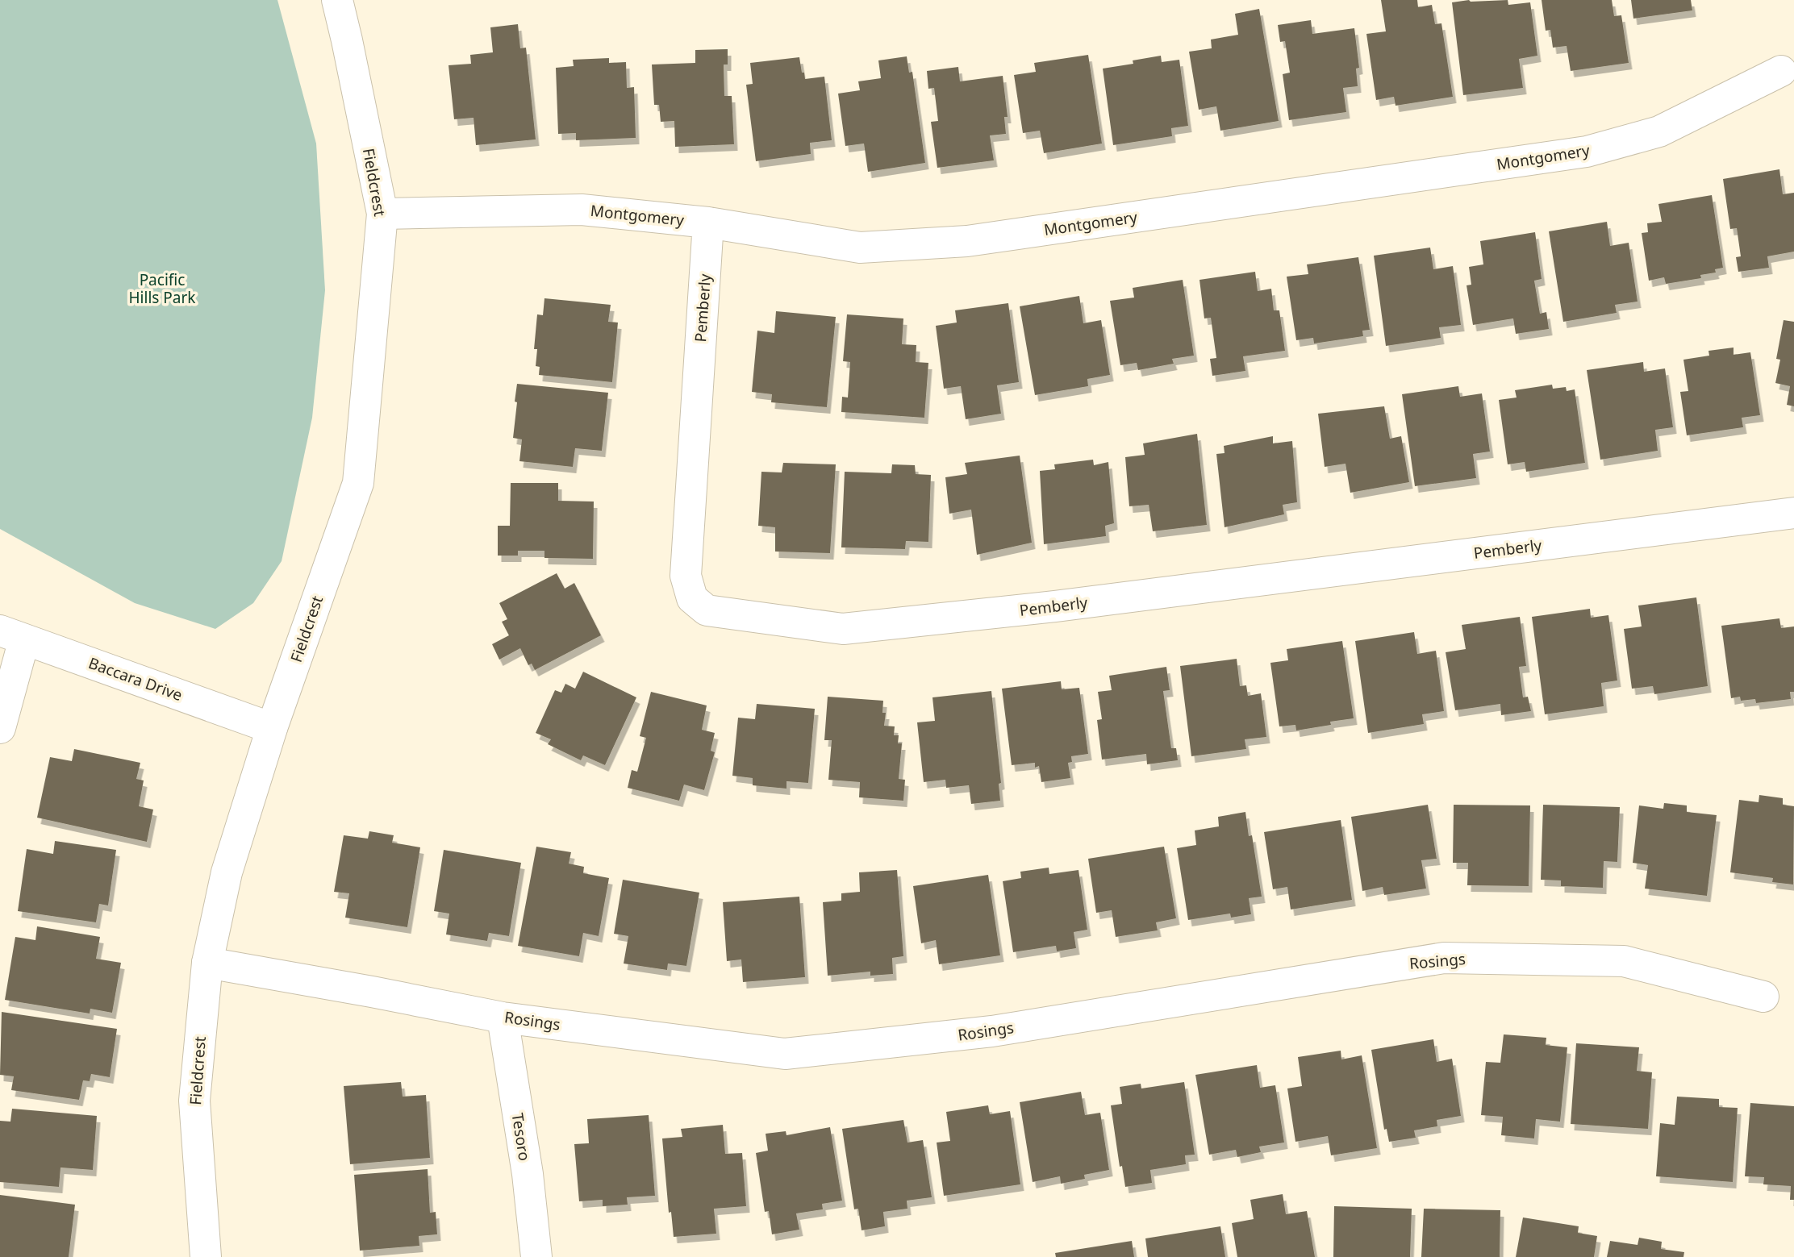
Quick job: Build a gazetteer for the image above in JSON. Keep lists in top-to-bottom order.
{
  "streets": {
    "street": [
      "Montgomery",
      "Fieldcrest",
      "Pemberly",
      "Baccara Drive",
      "Rosings",
      "Tesoro"
    ]
  },
  "crossings": [
    ["Montgomery", "Fieldcrest"],
    ["Montgomery", "Pemberly"],
    ["Fieldcrest", "Baccara Drive"],
    ["Fieldcrest", "Rosings"],
    ["Rosings", "Tesoro"]
  ],
  "parks": ["Pacific Hills Park"]
}
